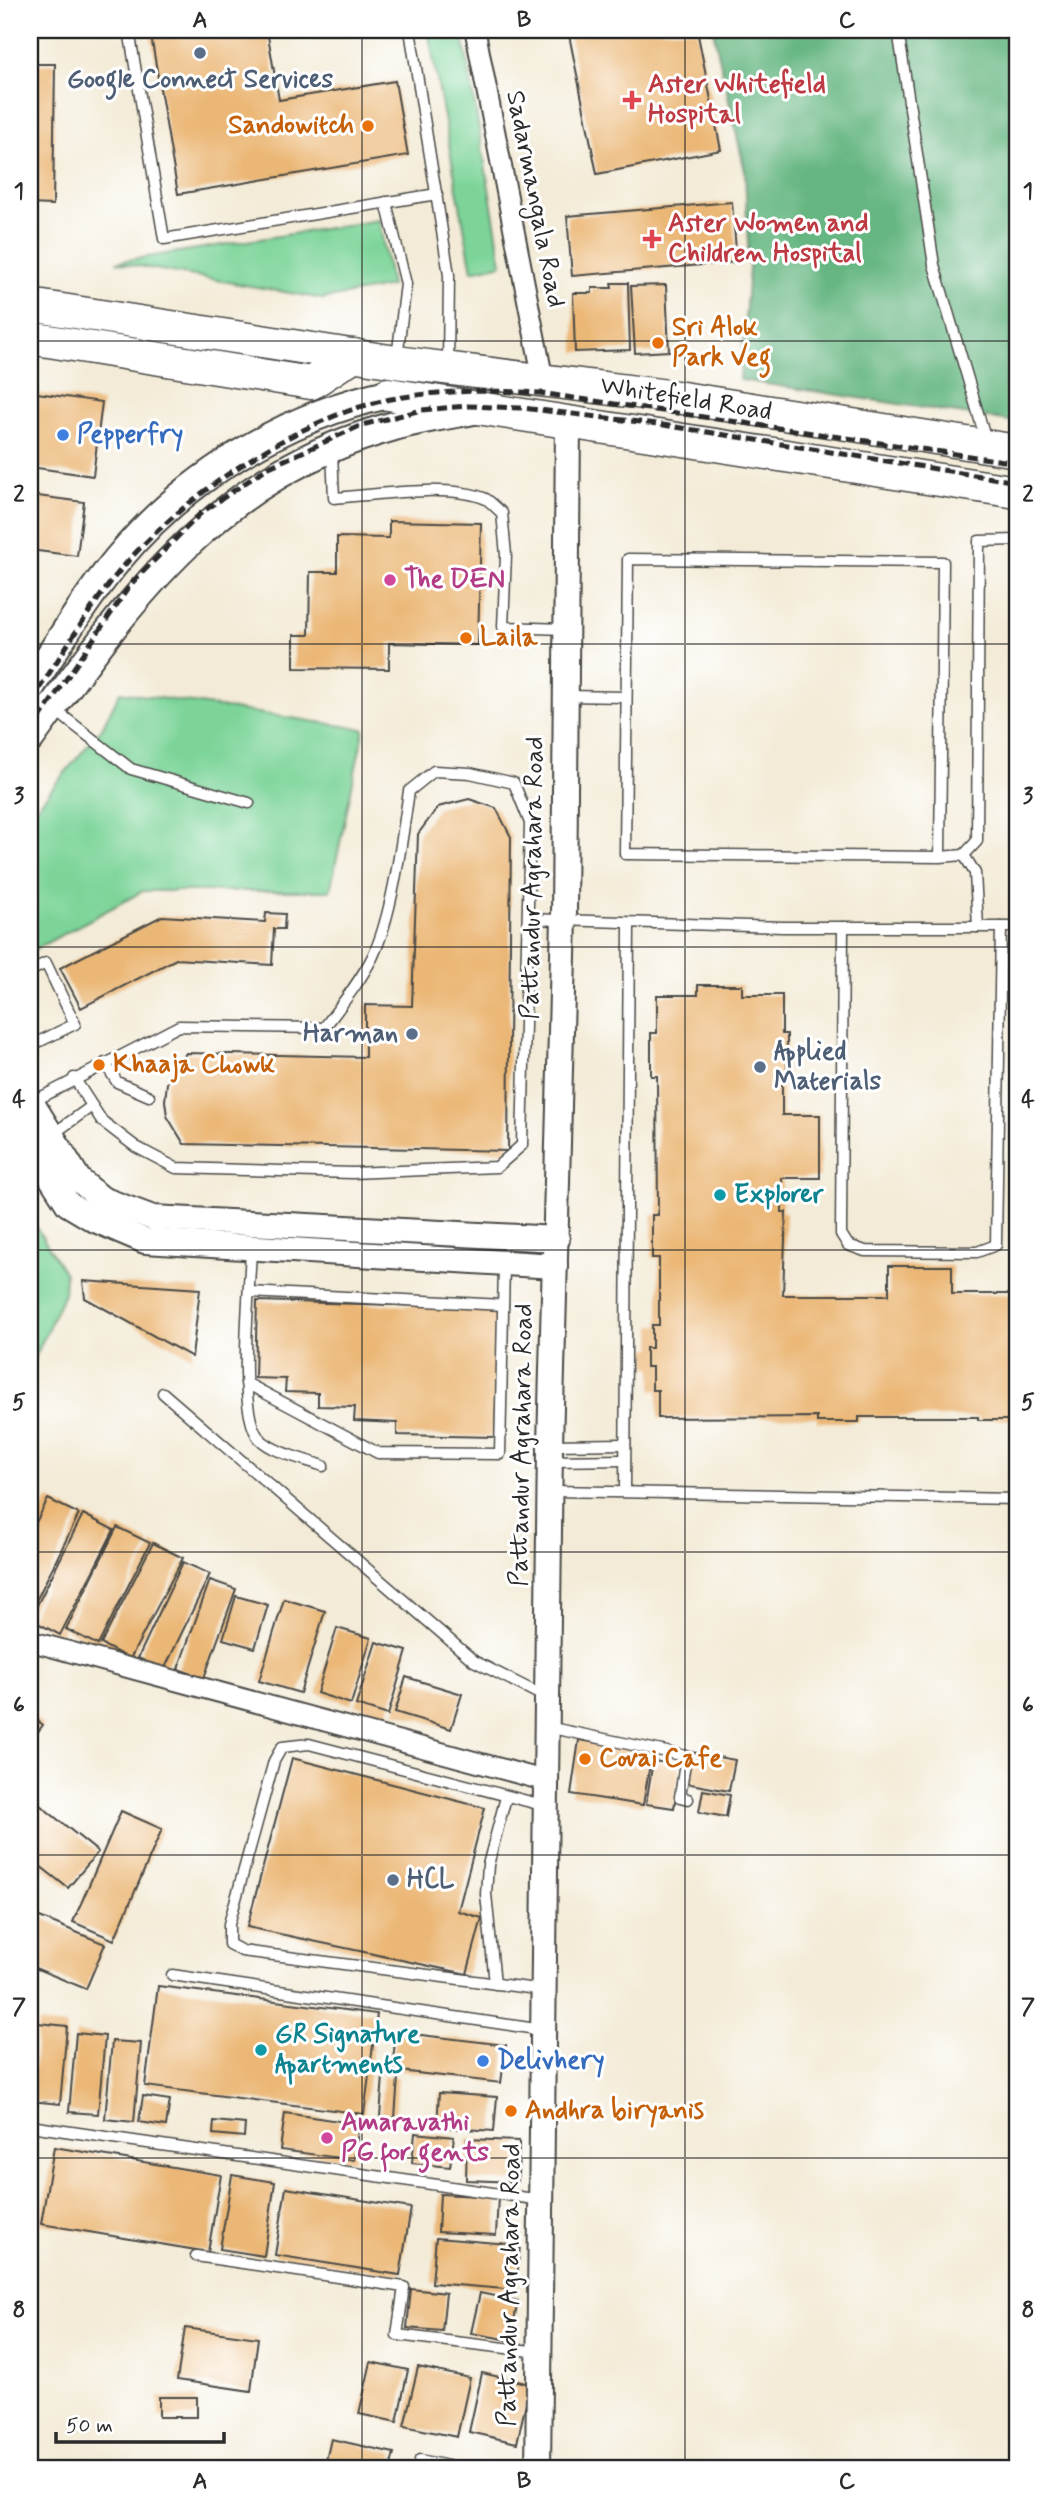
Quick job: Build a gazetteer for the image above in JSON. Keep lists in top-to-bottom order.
{
  "streets": {
    "main road": ["Whitefield Road"],
    "street": ["Sadarmangala Road", "Pattandur Agrahara Road"]
  },
  "crossings": [
    ["Sadarmangala Road", "Whitefield Road"],
    ["Whitefield Road", "Pattandur Agrahara Road"]
  ],
  "places": {
    "other": [
      "Google Connect Services",
      "Sandowitch",
      "Sri Alok Park Veg",
      "Pepperfry",
      "The DEN",
      "Laila",
      "Harman",
      "Khaaja Chowk",
      "Applied Materials",
      "Explorer",
      "Covai Cafe",
      "HCL",
      "GR Signature Apartments",
      "Delivhery",
      "Andhra biryanis",
      "Amaravathi PG for gents"
    ],
    "health": ["Aster Whitefield Hospital", "Aster Women and Children Hospital"]
  },
  "scale_bar": "50 m",
  "grid": {
    "columns": ["A", "B", "C"],
    "rows": [
      "1",
      "2",
      "3",
      "4",
      "5",
      "6",
      "7",
      "8"
    ]
  }
}
